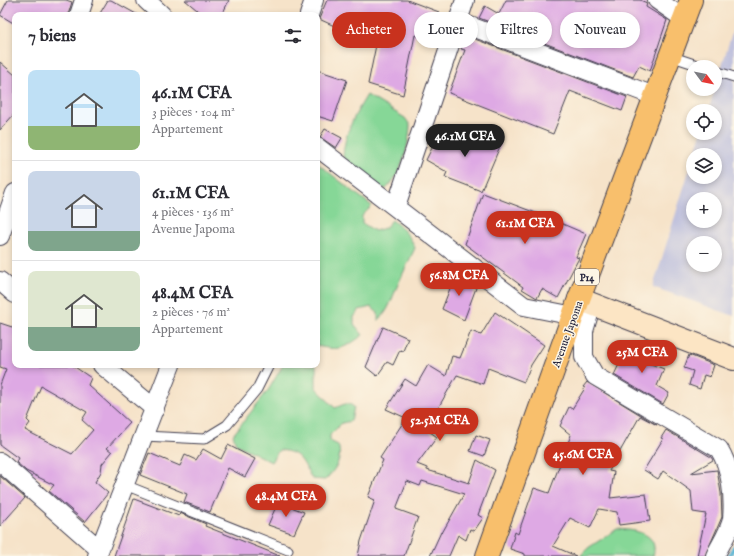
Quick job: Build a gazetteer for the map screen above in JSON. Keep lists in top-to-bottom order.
{
  "streets": {
    "main road": ["P14", "Avenue Japoma"]
  },
  "north": "bottom right",
  "page": {
    "chip": [
      "Acheter",
      "Louer",
      "Filtres",
      "Nouveau"
    ],
    "heading": "7 biens",
    "map_buttons": ["+", "−"],
    "list": [
      {
        "name": "46.1M CFA",
        "note": "3 pièces · 104 m² · Appartement"
      },
      {
        "name": "61.1M CFA",
        "note": "4 pièces · 136 m² · Avenue Japoma"
      },
      {
        "name": "48.4M CFA",
        "note": "2 pièces · 76 m² · Appartement"
      }
    ],
    "price": [
      "46.1M CFA",
      "61.1M CFA",
      "56.8M CFA",
      "25M CFA",
      "52.5M CFA",
      "45.6M CFA",
      "48.4M CFA"
    ]
  }
}
